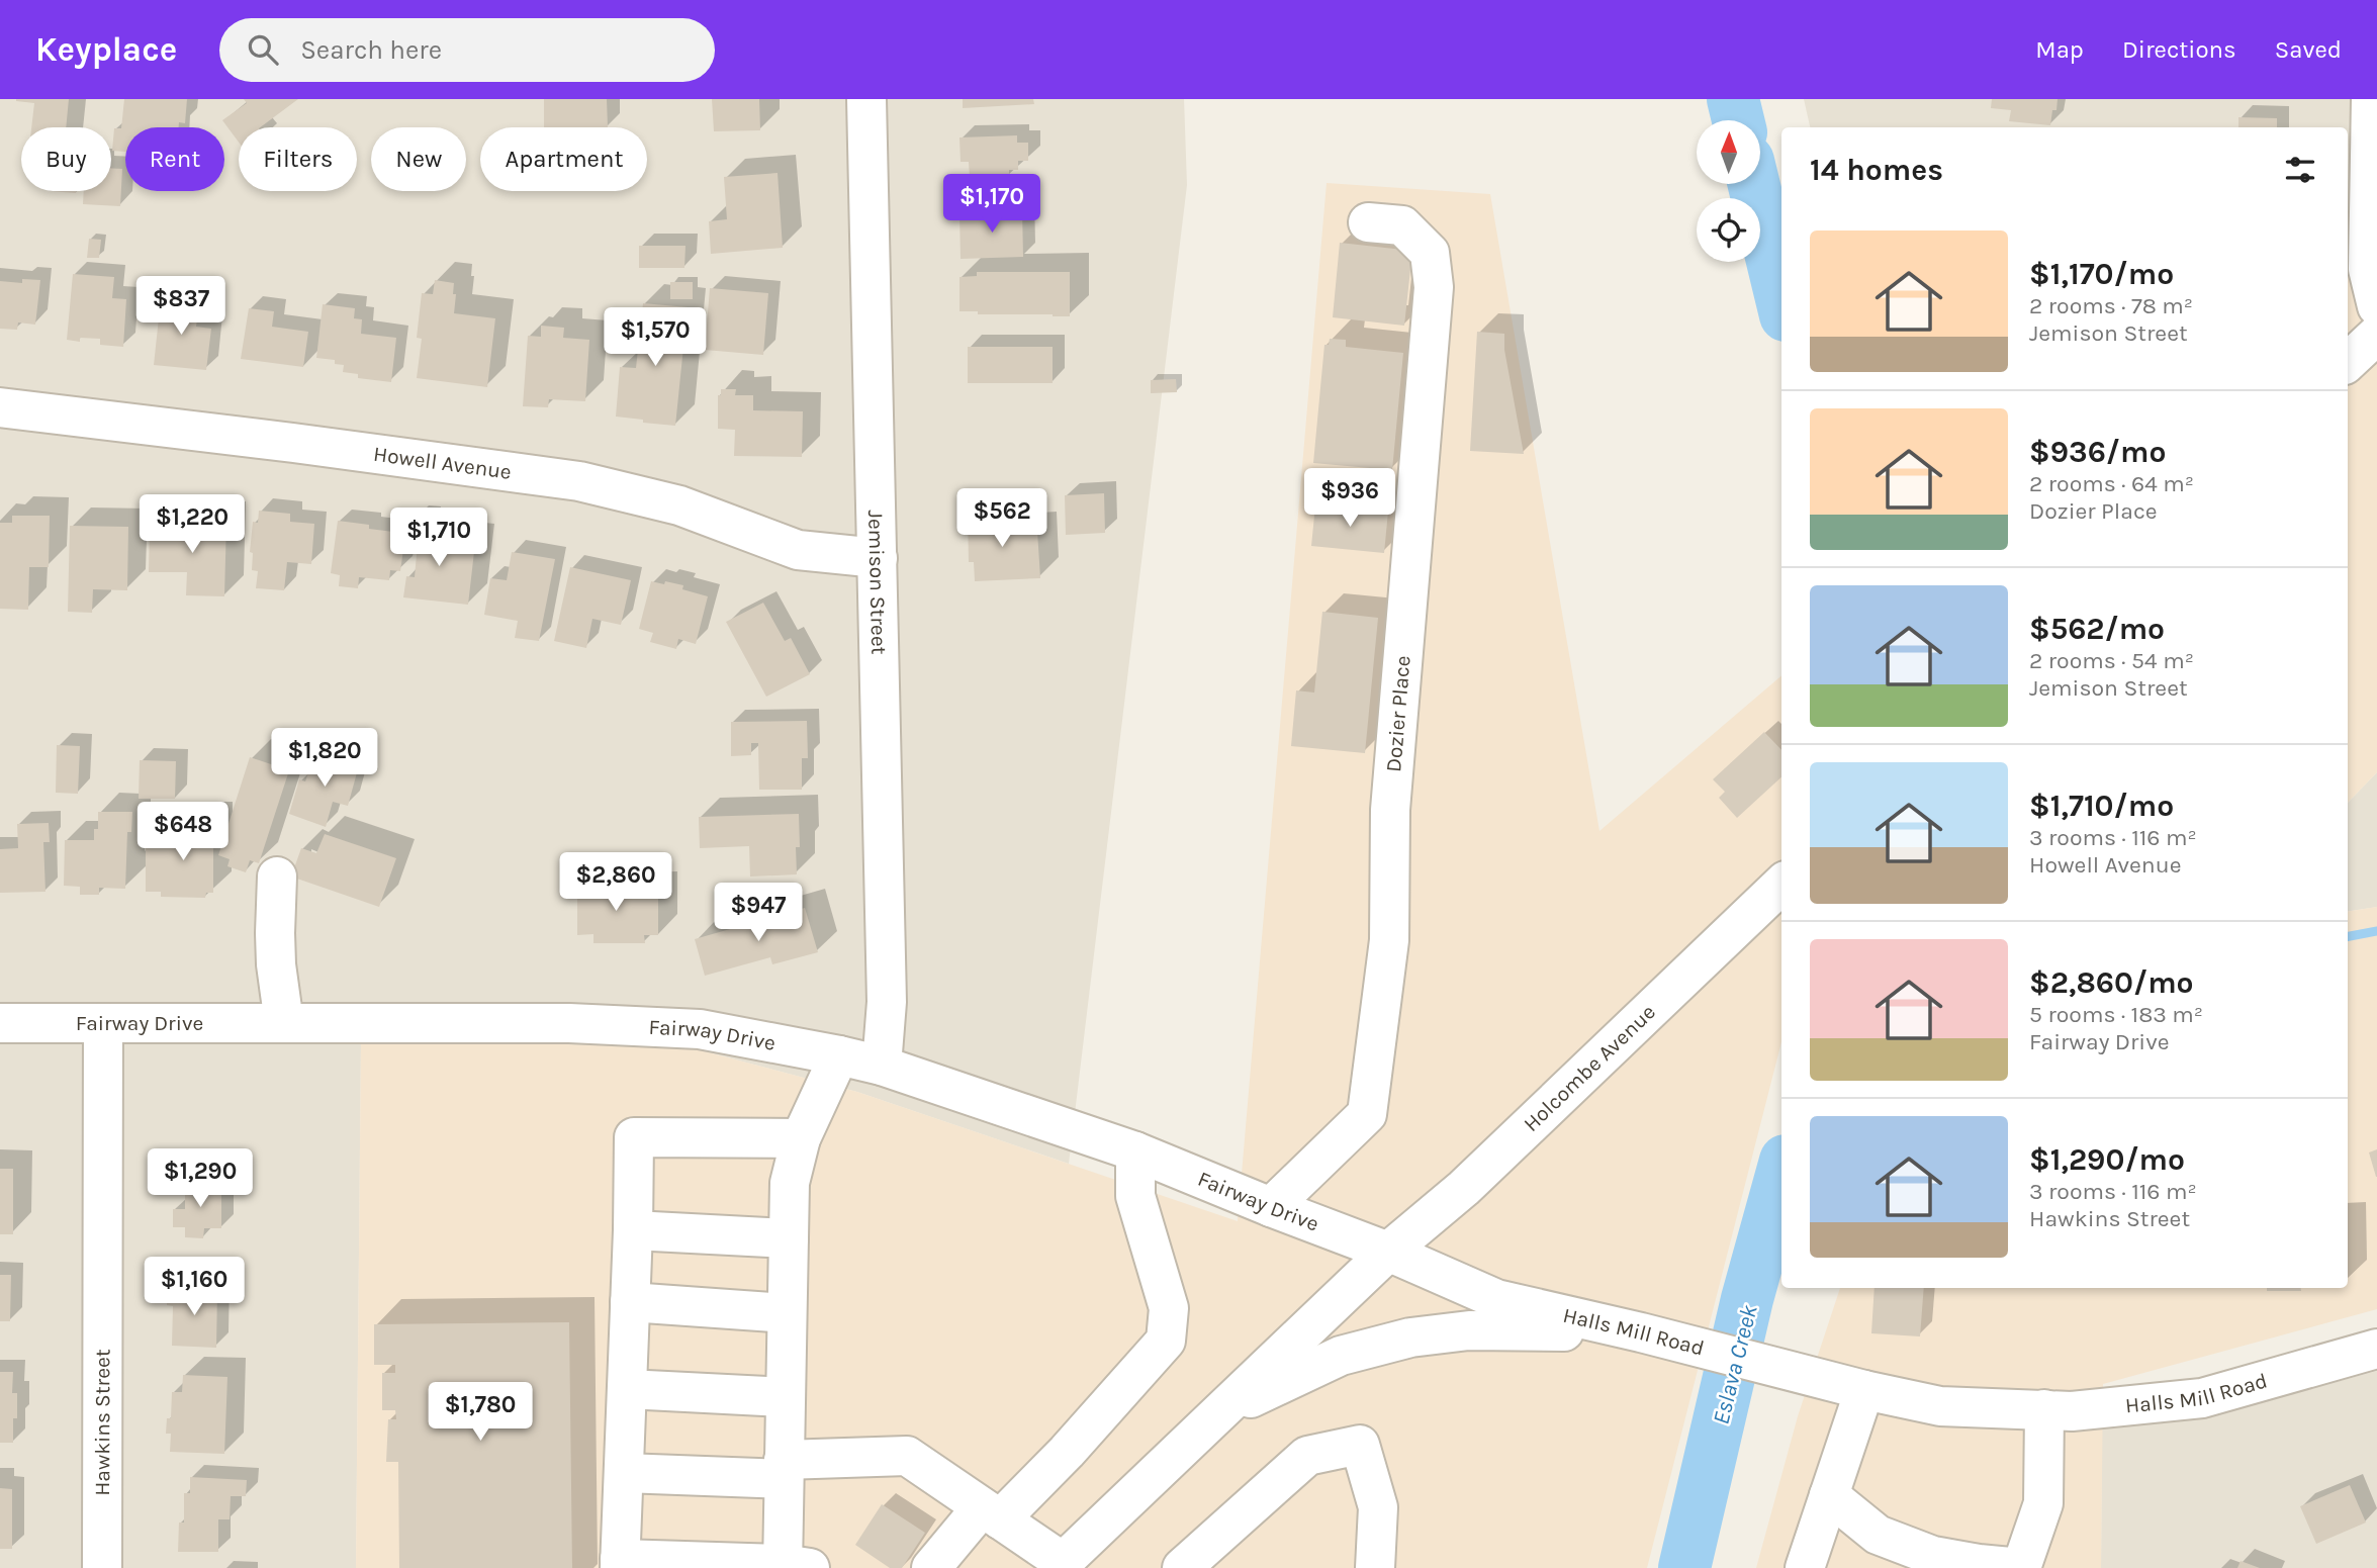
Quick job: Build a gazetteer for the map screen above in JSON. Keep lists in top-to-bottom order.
{
  "streets": {
    "street": [
      "Howell Avenue",
      "Jemison Street",
      "Dozier Place",
      "Fairway Drive",
      "Holcombe Avenue",
      "Halls Mill Road",
      "Hawkins Street"
    ]
  },
  "crossings": [
    ["Howell Avenue", "Jemison Street"],
    ["Jemison Street", "Fairway Drive"],
    ["Dozier Place", "Fairway Drive"],
    ["Fairway Drive", "Holcombe Avenue"],
    ["Fairway Drive", "Halls Mill Road"],
    ["Fairway Drive", "Hawkins Street"],
    ["Holcombe Avenue", "Halls Mill Road"]
  ],
  "water": ["Eslava Creek"],
  "north": "top",
  "page": {
    "header": "Keyplace",
    "search": "Search here",
    "nav": ["Map", "Directions", "Saved"],
    "chip": [
      "Buy",
      "Rent",
      "Filters",
      "New",
      "Apartment"
    ],
    "heading": "14 homes",
    "price": [
      "$1,170",
      "$837",
      "$1,570",
      "$936",
      "$562",
      "$1,220",
      "$1,710",
      "$1,820",
      "$648",
      "$2,860",
      "$947",
      "$1,290",
      "$1,160",
      "$1,780"
    ],
    "list": [
      {
        "name": "$1,170/mo",
        "note": "2 rooms · 78 m² · Jemison Street"
      },
      {
        "name": "$936/mo",
        "note": "2 rooms · 64 m² · Dozier Place"
      },
      {
        "name": "$562/mo",
        "note": "2 rooms · 54 m² · Jemison Street"
      },
      {
        "name": "$1,710/mo",
        "note": "3 rooms · 116 m² · Howell Avenue"
      },
      {
        "name": "$2,860/mo",
        "note": "5 rooms · 183 m² · Fairway Drive"
      },
      {
        "name": "$1,290/mo",
        "note": "3 rooms · 116 m² · Hawkins Street"
      }
    ]
  }
}
